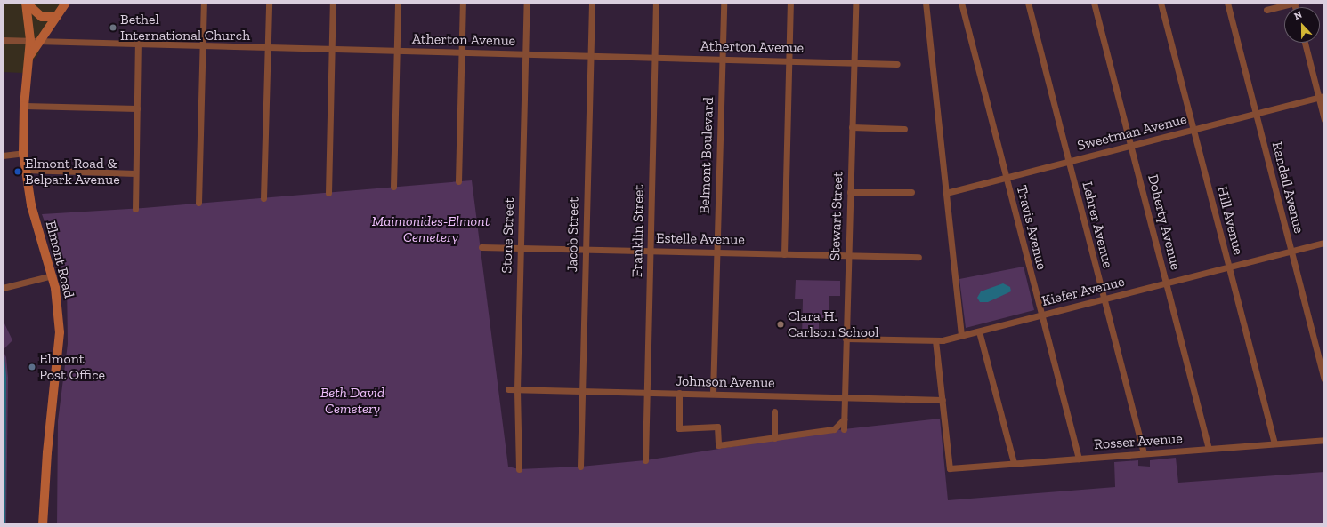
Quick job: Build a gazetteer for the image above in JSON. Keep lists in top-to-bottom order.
{
  "streets": {
    "main road": ["Elmont Road"],
    "street": [
      "Atherton Avenue",
      "Sweetman Avenue",
      "Belmont Boulevard",
      "Randall Avenue",
      "Stewart Street",
      "Hill Avenue",
      "Doherty Avenue",
      "Lehrer Avenue",
      "Travis Avenue",
      "Franklin Street",
      "Jacob Street",
      "Stone Street",
      "Estelle Avenue",
      "Kiefer Avenue",
      "Johnson Avenue",
      "Rosser Avenue"
    ]
  },
  "crossings": [
    ["Atherton Avenue", "Belmont Boulevard"],
    ["Atherton Avenue", "Stewart Street"],
    ["Atherton Avenue", "Franklin Street"],
    ["Atherton Avenue", "Jacob Street"],
    ["Atherton Avenue", "Stone Street"],
    ["Atherton Avenue", "Elmont Road"],
    ["Sweetman Avenue", "Randall Avenue"],
    ["Sweetman Avenue", "Hill Avenue"],
    ["Sweetman Avenue", "Doherty Avenue"],
    ["Sweetman Avenue", "Lehrer Avenue"],
    ["Sweetman Avenue", "Travis Avenue"],
    ["Belmont Boulevard", "Estelle Avenue"],
    ["Belmont Boulevard", "Johnson Avenue"],
    ["Randall Avenue", "Kiefer Avenue"],
    ["Stewart Street", "Estelle Avenue"],
    ["Stewart Street", "Kiefer Avenue"],
    ["Stewart Street", "Johnson Avenue"],
    ["Hill Avenue", "Kiefer Avenue"],
    ["Hill Avenue", "Rosser Avenue"],
    ["Doherty Avenue", "Kiefer Avenue"],
    ["Doherty Avenue", "Rosser Avenue"],
    ["Lehrer Avenue", "Kiefer Avenue"],
    ["Lehrer Avenue", "Rosser Avenue"],
    ["Travis Avenue", "Kiefer Avenue"],
    ["Travis Avenue", "Rosser Avenue"],
    ["Franklin Street", "Estelle Avenue"],
    ["Franklin Street", "Johnson Avenue"],
    ["Jacob Street", "Estelle Avenue"],
    ["Jacob Street", "Johnson Avenue"],
    ["Stone Street", "Estelle Avenue"],
    ["Stone Street", "Johnson Avenue"],
    ["Johnson Avenue", "Rosser Avenue"]
  ],
  "parks": ["Maimonides-Elmont Cemetery", "Beth David Cemetery"],
  "places": [
    "Bethel International Church",
    "Elmont Road & Belpark Avenue",
    "Clara H. Carlson School",
    "Elmont Post Office"
  ],
  "north": "top"
}
